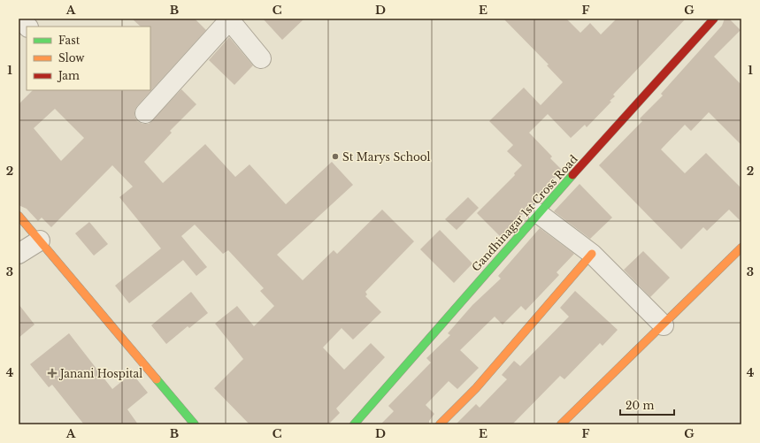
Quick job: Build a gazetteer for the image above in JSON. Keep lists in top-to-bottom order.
{
  "streets": {
    "street": ["Gandhinagar 1st Cross Road"]
  },
  "places": {
    "other": ["St Marys School"],
    "health": ["Janani Hospital"]
  },
  "legend": ["Fast", "Slow", "Jam"],
  "scale_bar": "20 m",
  "grid": {
    "columns": [
      "A",
      "B",
      "C",
      "D",
      "E",
      "F",
      "G"
    ],
    "rows": [
      "1",
      "2",
      "3",
      "4"
    ]
  }
}
